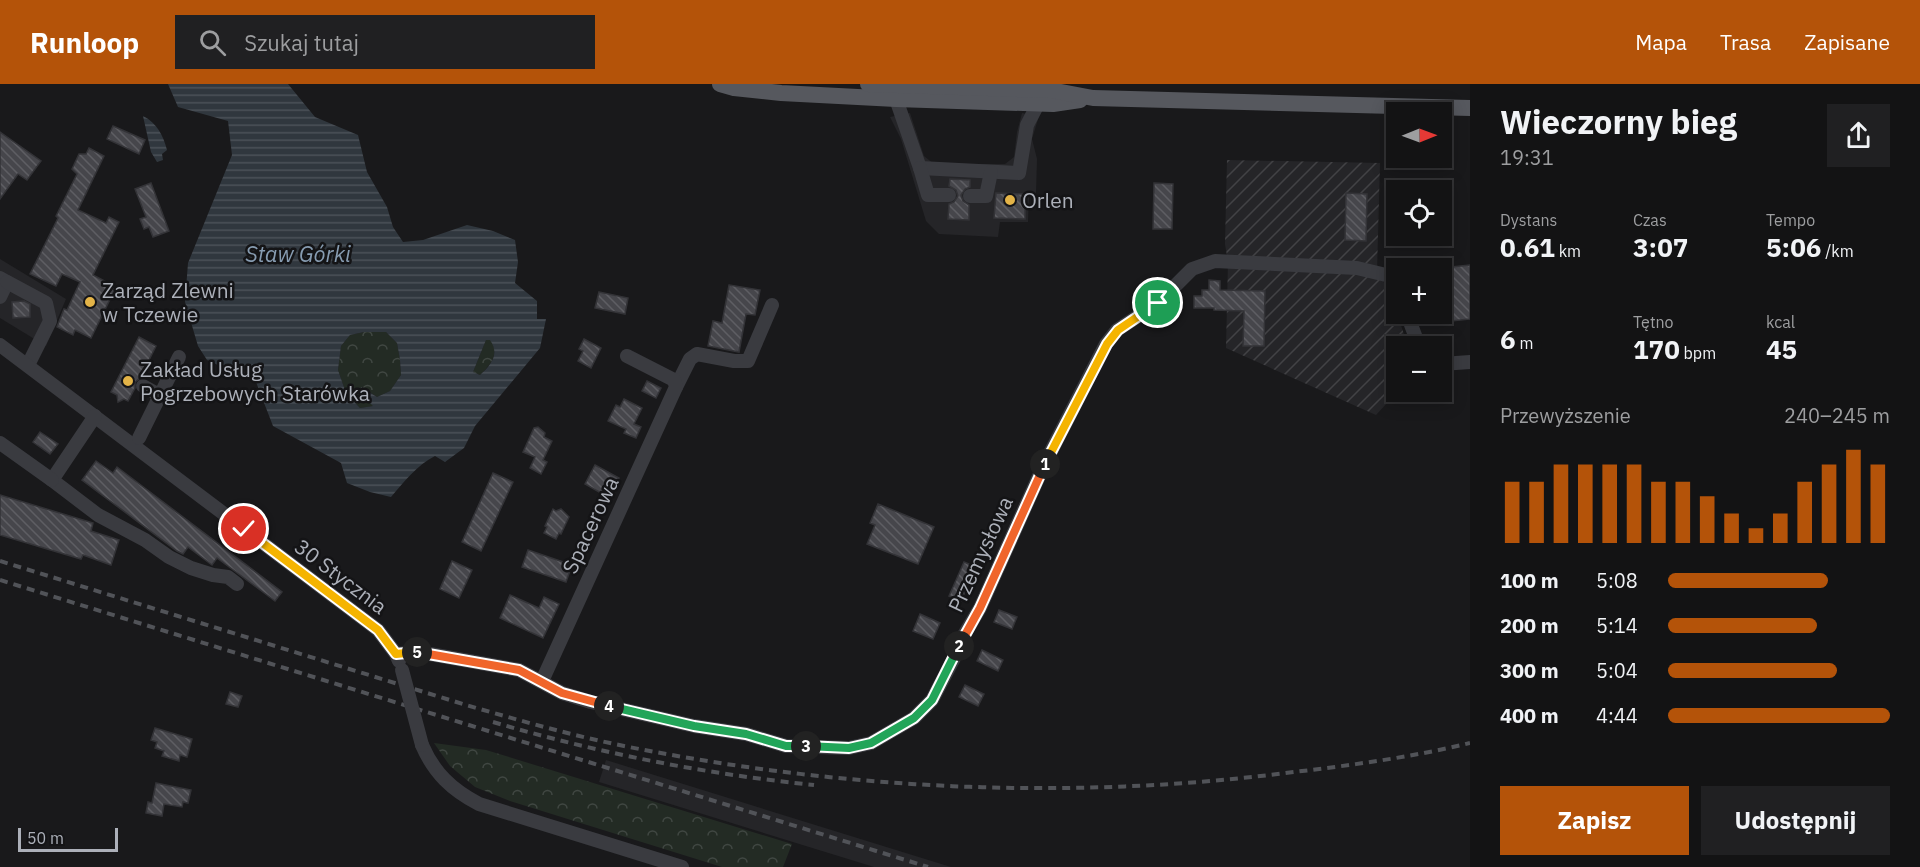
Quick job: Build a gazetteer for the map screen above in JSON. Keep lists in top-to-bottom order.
{
  "streets": {
    "street": ["Spacerowa", "Przemysłowa", "30 Stycznia"]
  },
  "crossings": [
    ["Spacerowa", "Przemysłowa"],
    ["Przemysłowa", "30 Stycznia"]
  ],
  "water": ["Staw Górki"],
  "places": ["Orlen", "Zarząd Zlewni w Tczewie", "Zakład Usług Pogrzebowych Starówka"],
  "scale_bar": "50 m",
  "north": "right",
  "page": {
    "header": "Runloop",
    "search": "Szukaj tutaj",
    "nav": ["Mapa", "Trasa", "Zapisane"],
    "heading": ["Wieczorny bieg", "19:31"],
    "map_buttons": ["+", "−"],
    "stats": [
      ["Dystans", "0.61 km"],
      ["Czas", "3:07"],
      ["Tempo", "5:06 /km"],
      ["6 m"],
      ["Tętno", "170 bpm"],
      ["kcal", "45"]
    ],
    "chart": ["Przewyższenie", "240–245 m"],
    "pins": [
      "1",
      "2",
      "5",
      "4",
      "3"
    ],
    "list": [
      {
        "name": "100 m",
        "note": "5:08"
      },
      {
        "name": "200 m",
        "note": "5:14"
      },
      {
        "name": "300 m",
        "note": "5:04"
      },
      {
        "name": "400 m",
        "note": "4:44"
      }
    ],
    "buttons": ["Zapisz", "Udostępnij"],
    "scale": "50 m"
  }
}
